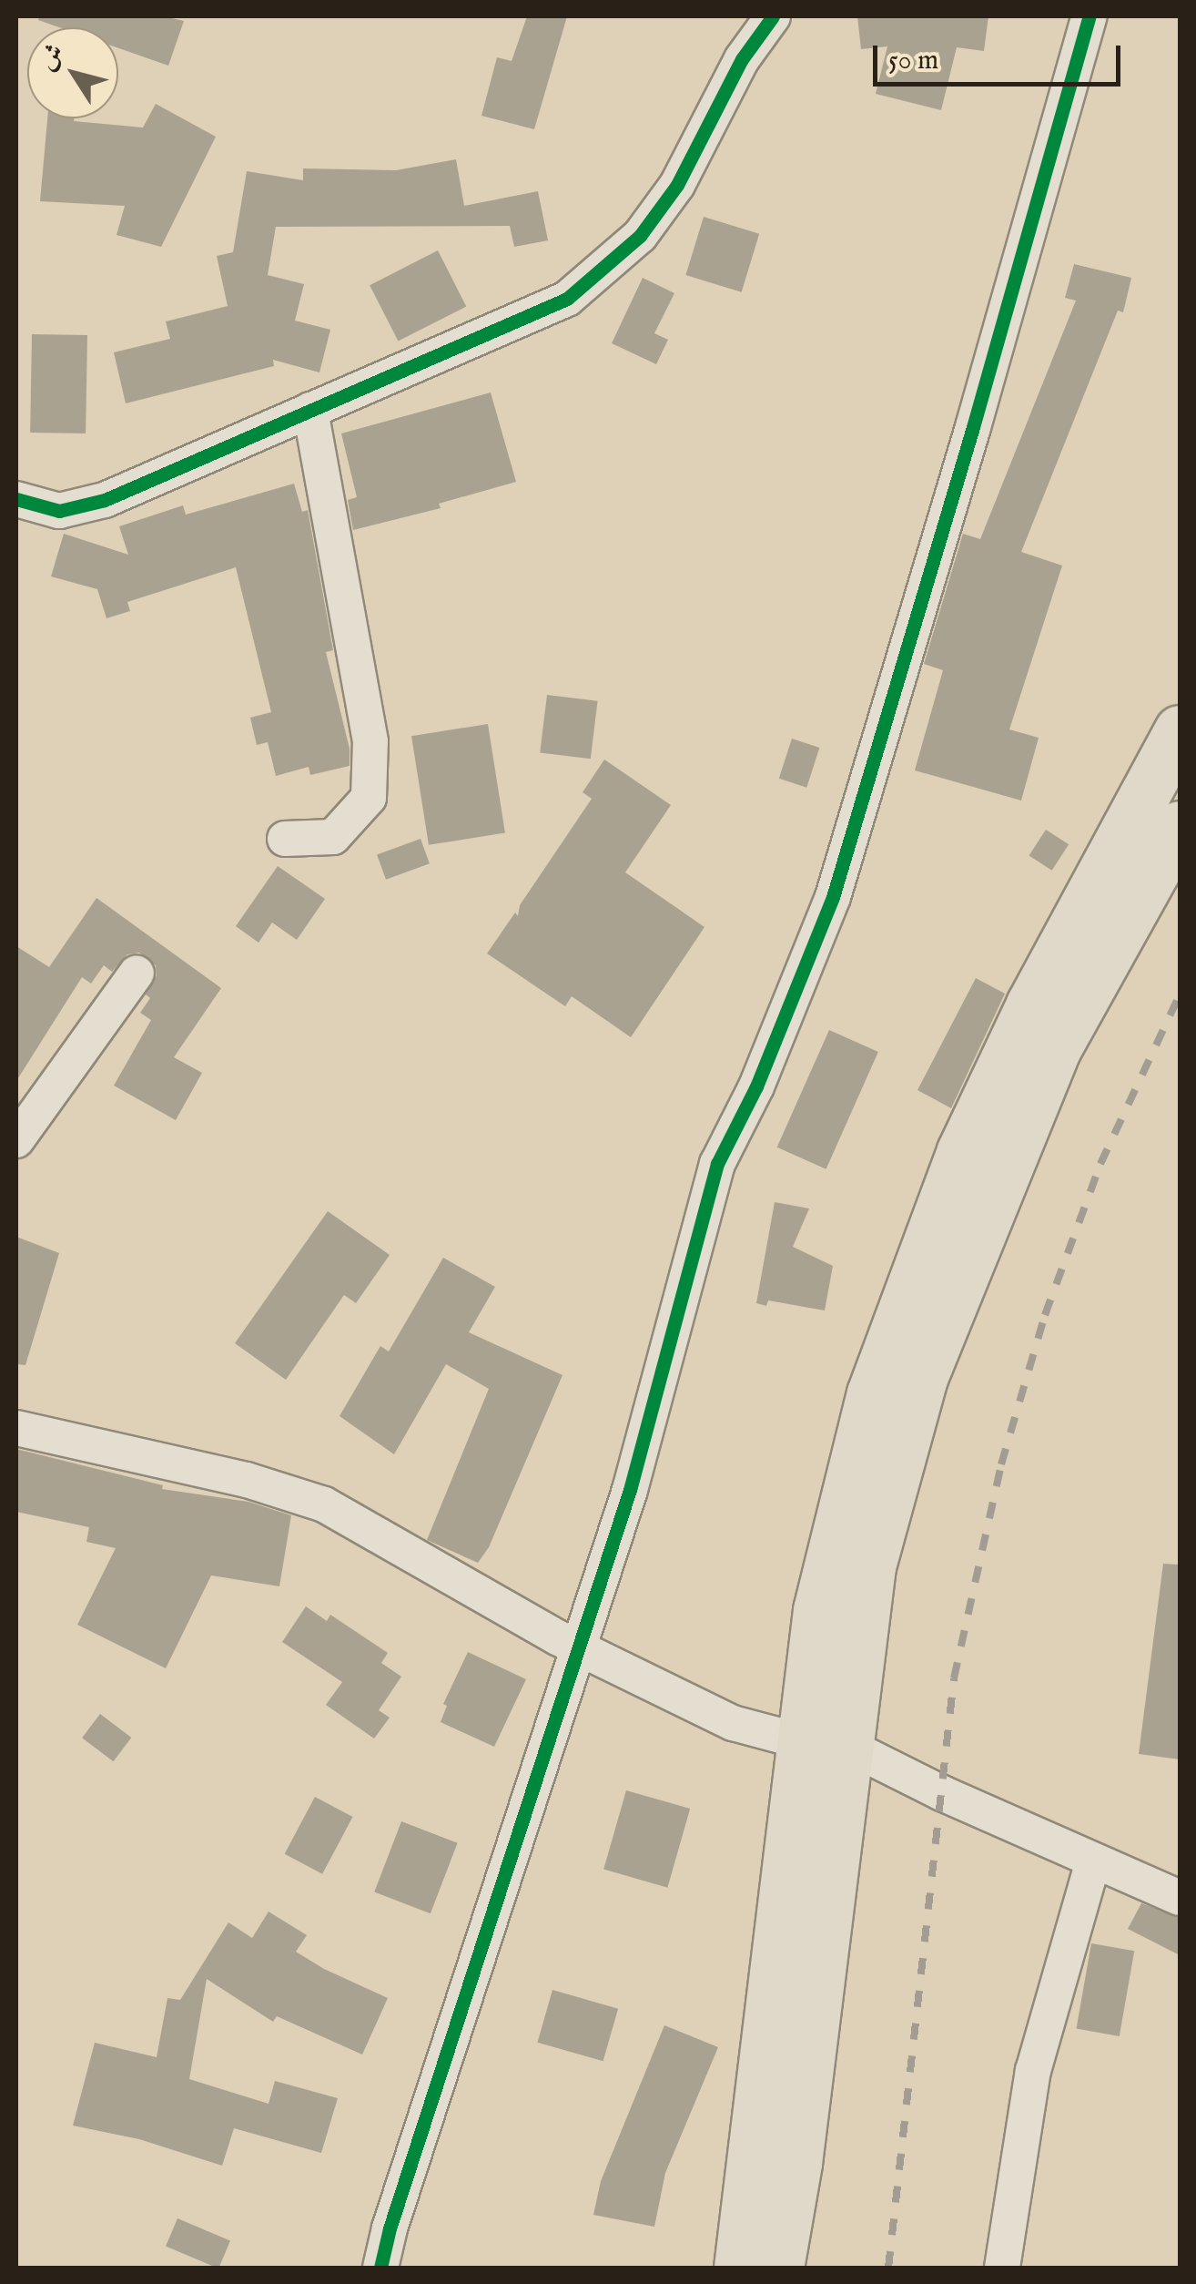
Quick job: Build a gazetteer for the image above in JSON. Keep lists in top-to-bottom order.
{
  "scale_bar": "50 m",
  "north": "top left"
}
